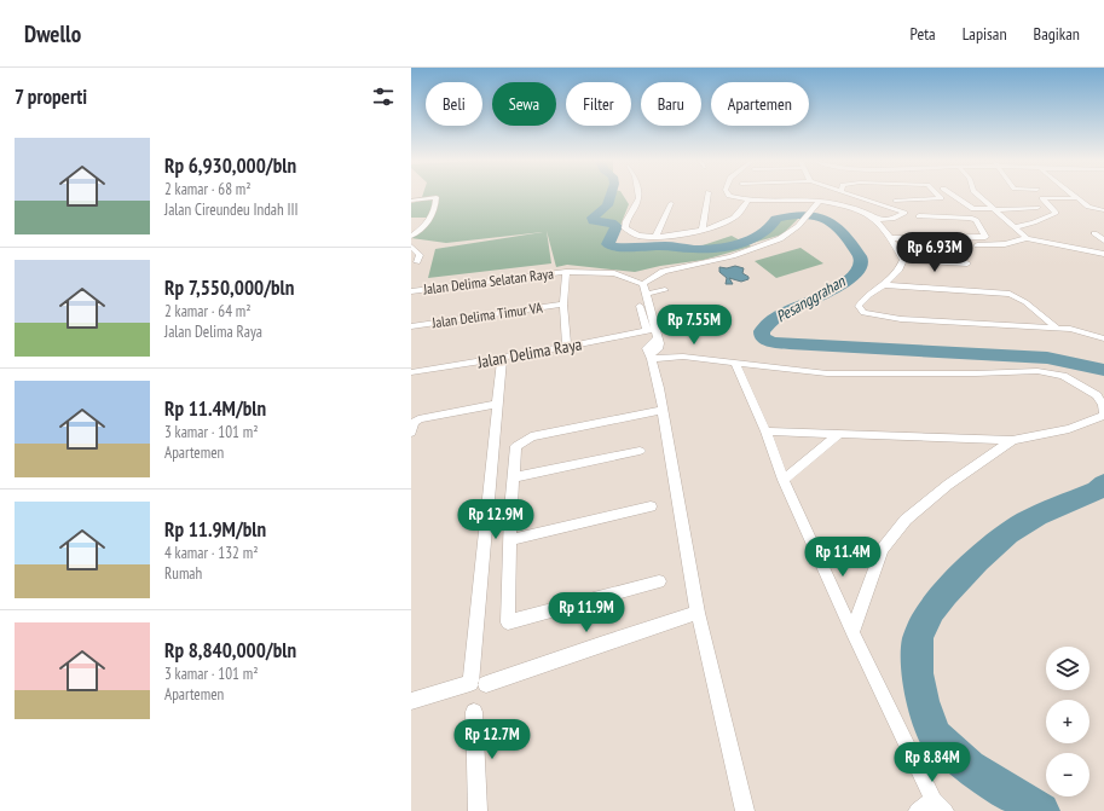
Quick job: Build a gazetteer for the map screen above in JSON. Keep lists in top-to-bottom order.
{
  "streets": {
    "street": ["Jalan Delima Selatan Raya", "Jalan Delima Timur VA", "Jalan Delima Raya"]
  },
  "water": ["Pesanggrahan"],
  "page": {
    "header": "Dwello",
    "nav": ["Peta", "Lapisan", "Bagikan"],
    "heading": "7 properti",
    "chip": [
      "Beli",
      "Sewa",
      "Filter",
      "Baru",
      "Apartemen"
    ],
    "list": [
      {
        "name": "Rp 6,930,000/bln",
        "note": "2 kamar · 68 m² · Jalan Cireundeu Indah III"
      },
      {
        "name": "Rp 7,550,000/bln",
        "note": "2 kamar · 64 m² · Jalan Delima Raya"
      },
      {
        "name": "Rp 11.4M/bln",
        "note": "3 kamar · 101 m² · Apartemen"
      },
      {
        "name": "Rp 11.9M/bln",
        "note": "4 kamar · 132 m² · Rumah"
      },
      {
        "name": "Rp 8,840,000/bln",
        "note": "3 kamar · 101 m² · Apartemen"
      }
    ],
    "price": [
      "Rp 6.93M",
      "Rp 7.55M",
      "Rp 12.9M",
      "Rp 11.4M",
      "Rp 11.9M",
      "Rp 12.7M",
      "Rp 8.84M"
    ],
    "map_buttons": ["+", "−"]
  }
}
